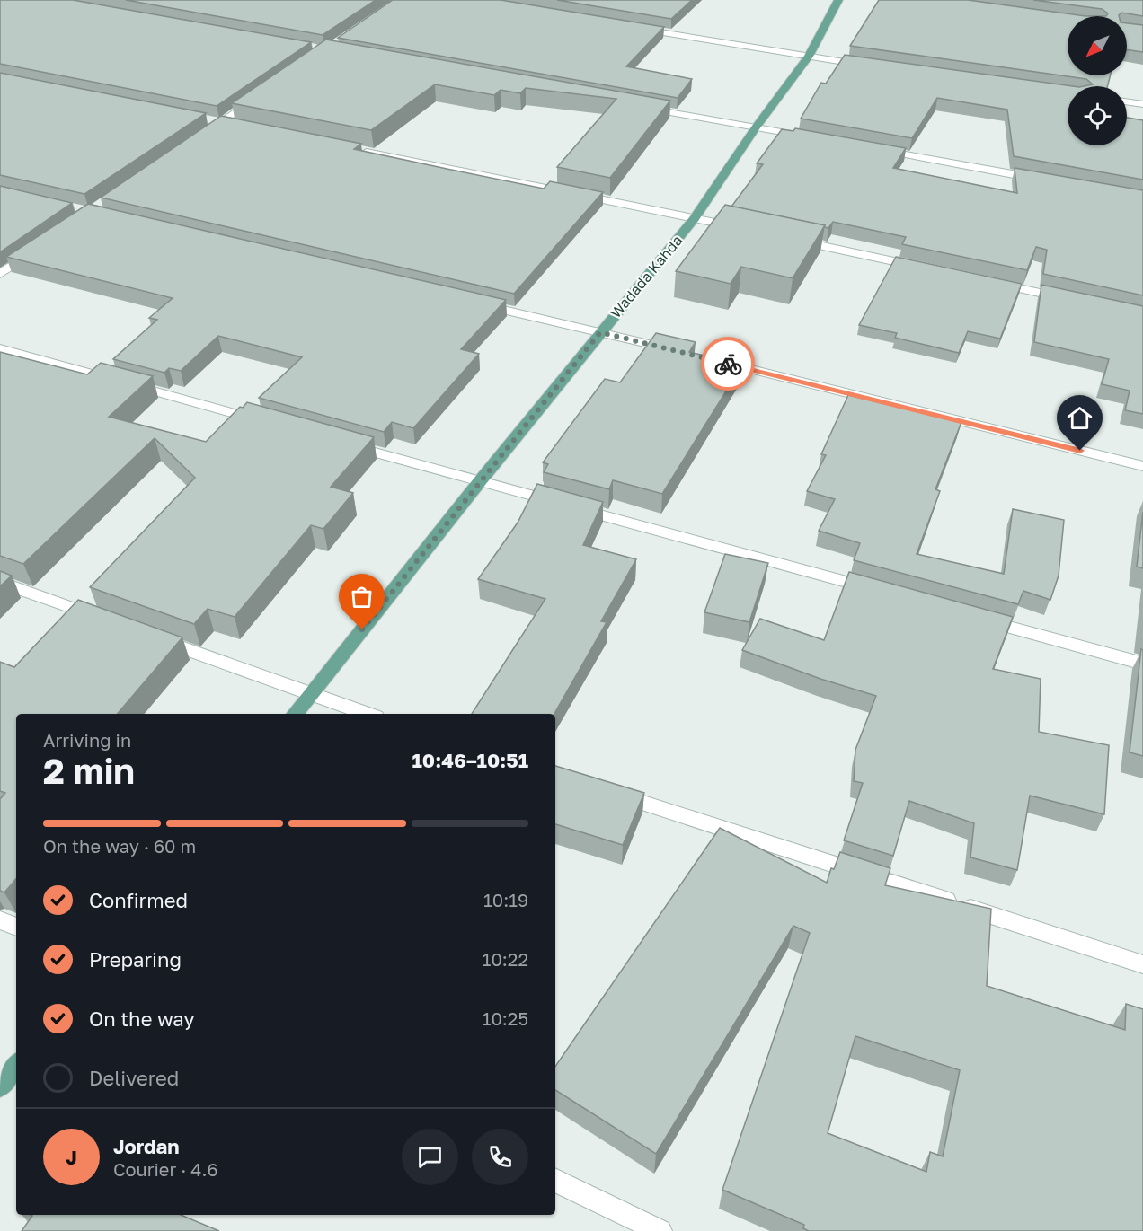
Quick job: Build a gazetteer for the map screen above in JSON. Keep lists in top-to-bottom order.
{
  "streets": {
    "main road": ["Wadada Kahda"]
  },
  "north": "bottom left",
  "page": {
    "heading": ["2 min", "Arriving in", "10:46–10:51"],
    "panel": ["Jordan", "Courier · 4.6"],
    "bar": "On the way · 60 m",
    "list": [
      ["Confirmed", "10:19"],
      ["Preparing", "10:22"],
      ["On the way", "10:25"],
      "Delivered"
    ],
    "round": "J"
  }
}
